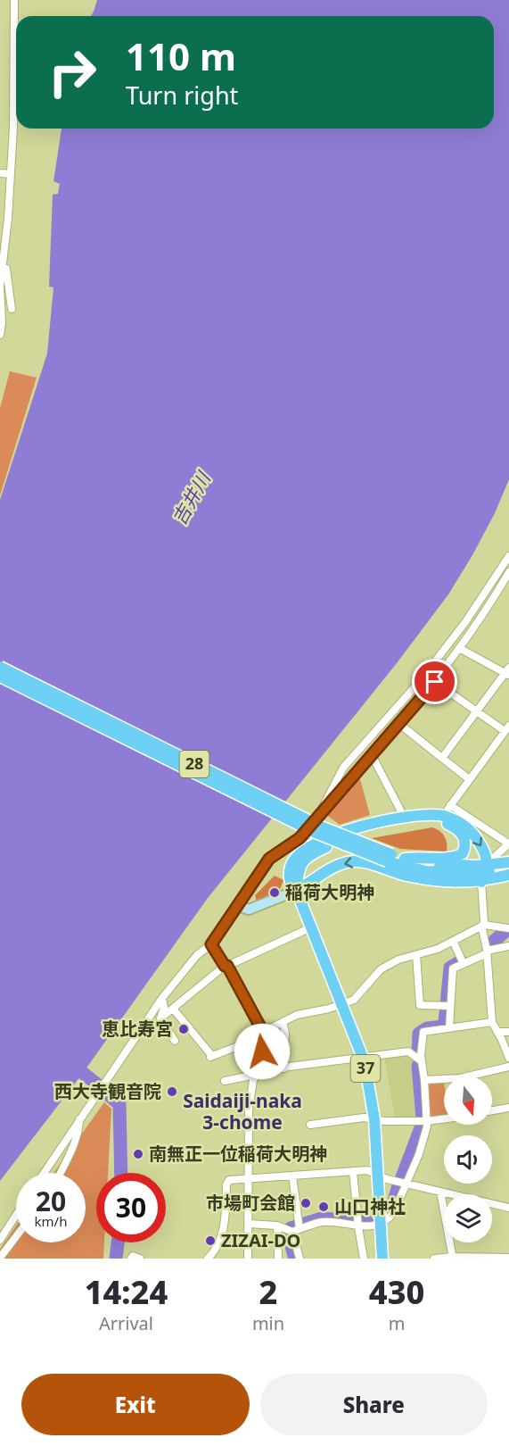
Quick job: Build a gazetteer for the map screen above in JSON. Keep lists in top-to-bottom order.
{
  "streets": {
    "main road": ["28", "37"]
  },
  "crossings": [
    ["28", "37"]
  ],
  "districts": ["Saidaiji-naka 3-chome"],
  "water": ["吉井川"],
  "places": [
    "稲荷大明神",
    "恵比寿宮",
    "西大寺観音院",
    "南無正一位稲荷大明神",
    "市場町会館",
    "山口神社",
    "ZIZAI‐DO"
  ],
  "north": "bottom",
  "page": {
    "turn": ["110 m", "Turn right"],
    "speed": "20 km/h",
    "limit": "30",
    "eta": [
      "14:24",
      "Arrival",
      "2",
      "min",
      "430",
      "m"
    ],
    "buttons": ["Exit", "Share"]
  }
}
